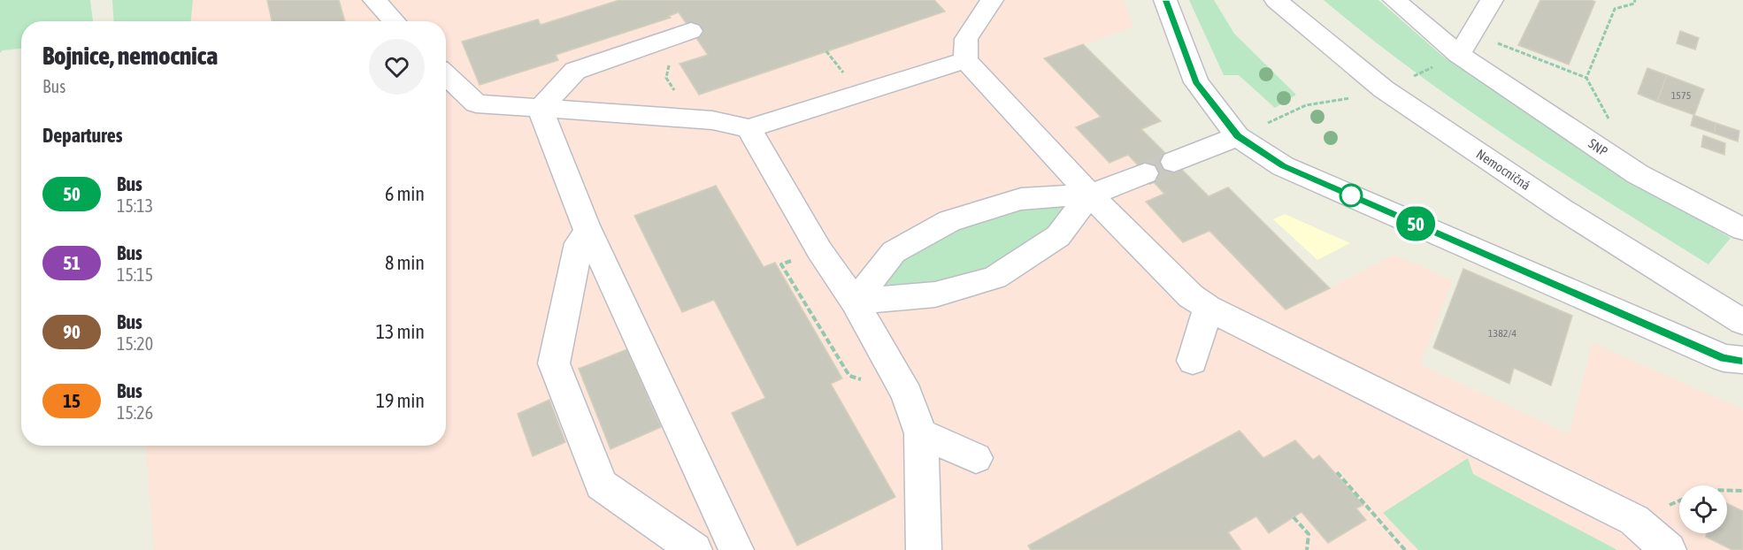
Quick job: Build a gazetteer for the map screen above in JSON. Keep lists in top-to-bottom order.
{
  "streets": {
    "street": ["SNP", "Nemocničná"]
  },
  "lines": ["bus line 50"],
  "house_numbers": ["1575", "1382/4"],
  "page": {
    "on_map": "50",
    "heading": [
      ["Bojnice, nemocnica", "Bus"],
      "Departures"
    ],
    "list": [
      {
        "mark": "50",
        "name": "Bus",
        "note": "15:13",
        "value": "6 min"
      },
      {
        "mark": "51",
        "name": "Bus",
        "note": "15:15",
        "value": "8 min"
      },
      {
        "mark": "90",
        "name": "Bus",
        "note": "15:20",
        "value": "13 min"
      },
      {
        "mark": "15",
        "name": "Bus",
        "note": "15:26",
        "value": "19 min"
      }
    ]
  }
}
